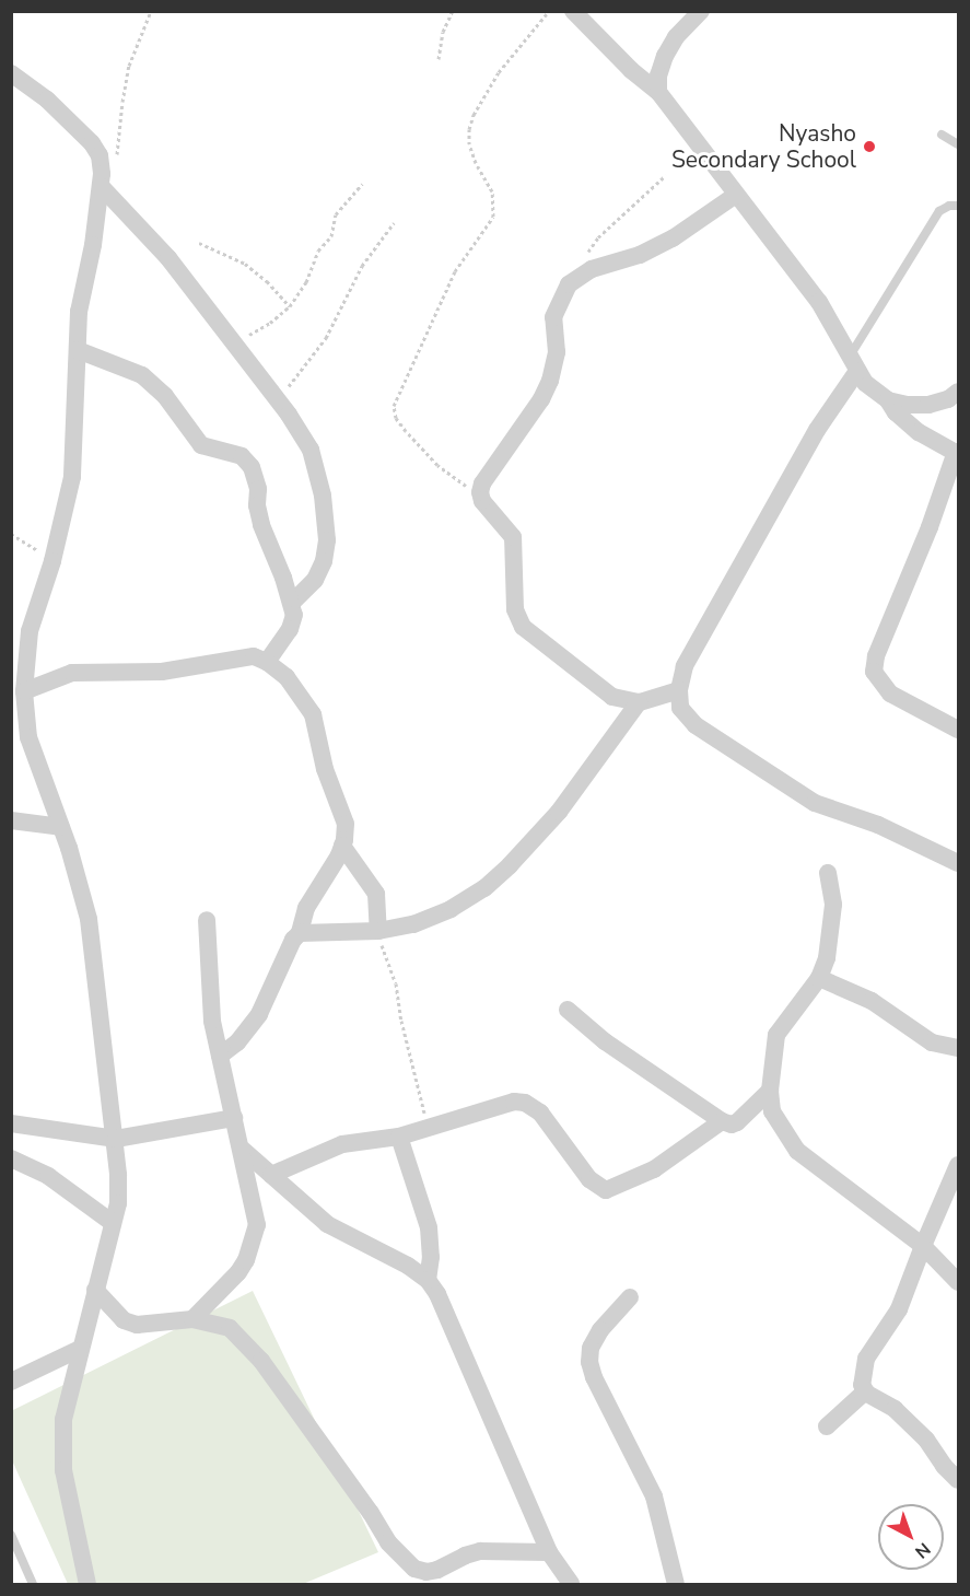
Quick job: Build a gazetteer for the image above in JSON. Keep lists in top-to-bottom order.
{
  "places": ["Nyasho Secondary School"],
  "north": "bottom right"
}
